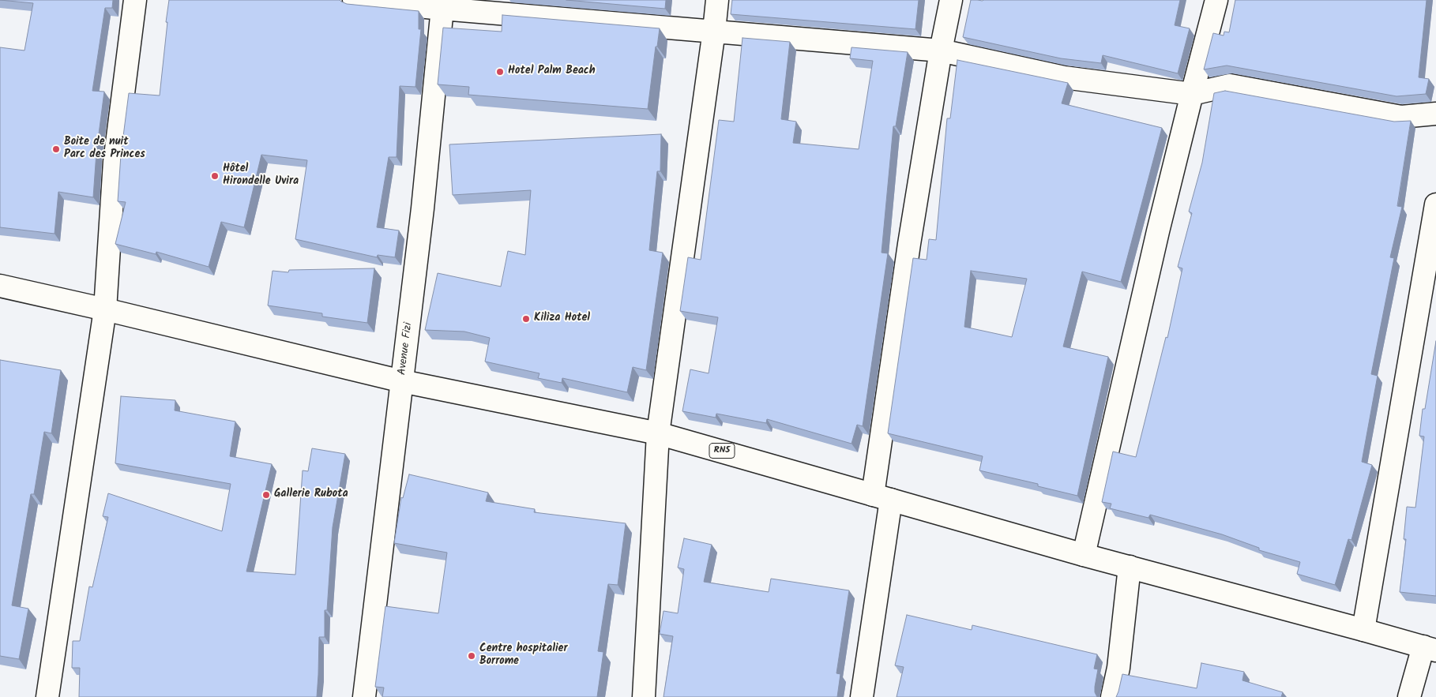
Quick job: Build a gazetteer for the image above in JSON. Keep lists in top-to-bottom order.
{
  "streets": {
    "main road": ["Avenue Fizi", "RN5"]
  },
  "crossings": [
    ["Avenue Fizi", "RN5"]
  ],
  "places": [
    "Hotel Palm Beach",
    "Boite de nuit Parc des Princes",
    "Hôtel Hirondelle Uvira",
    "Kiliza Hotel",
    "Gallerie Rubota",
    "Centre hospitalier Borrome"
  ]
}
